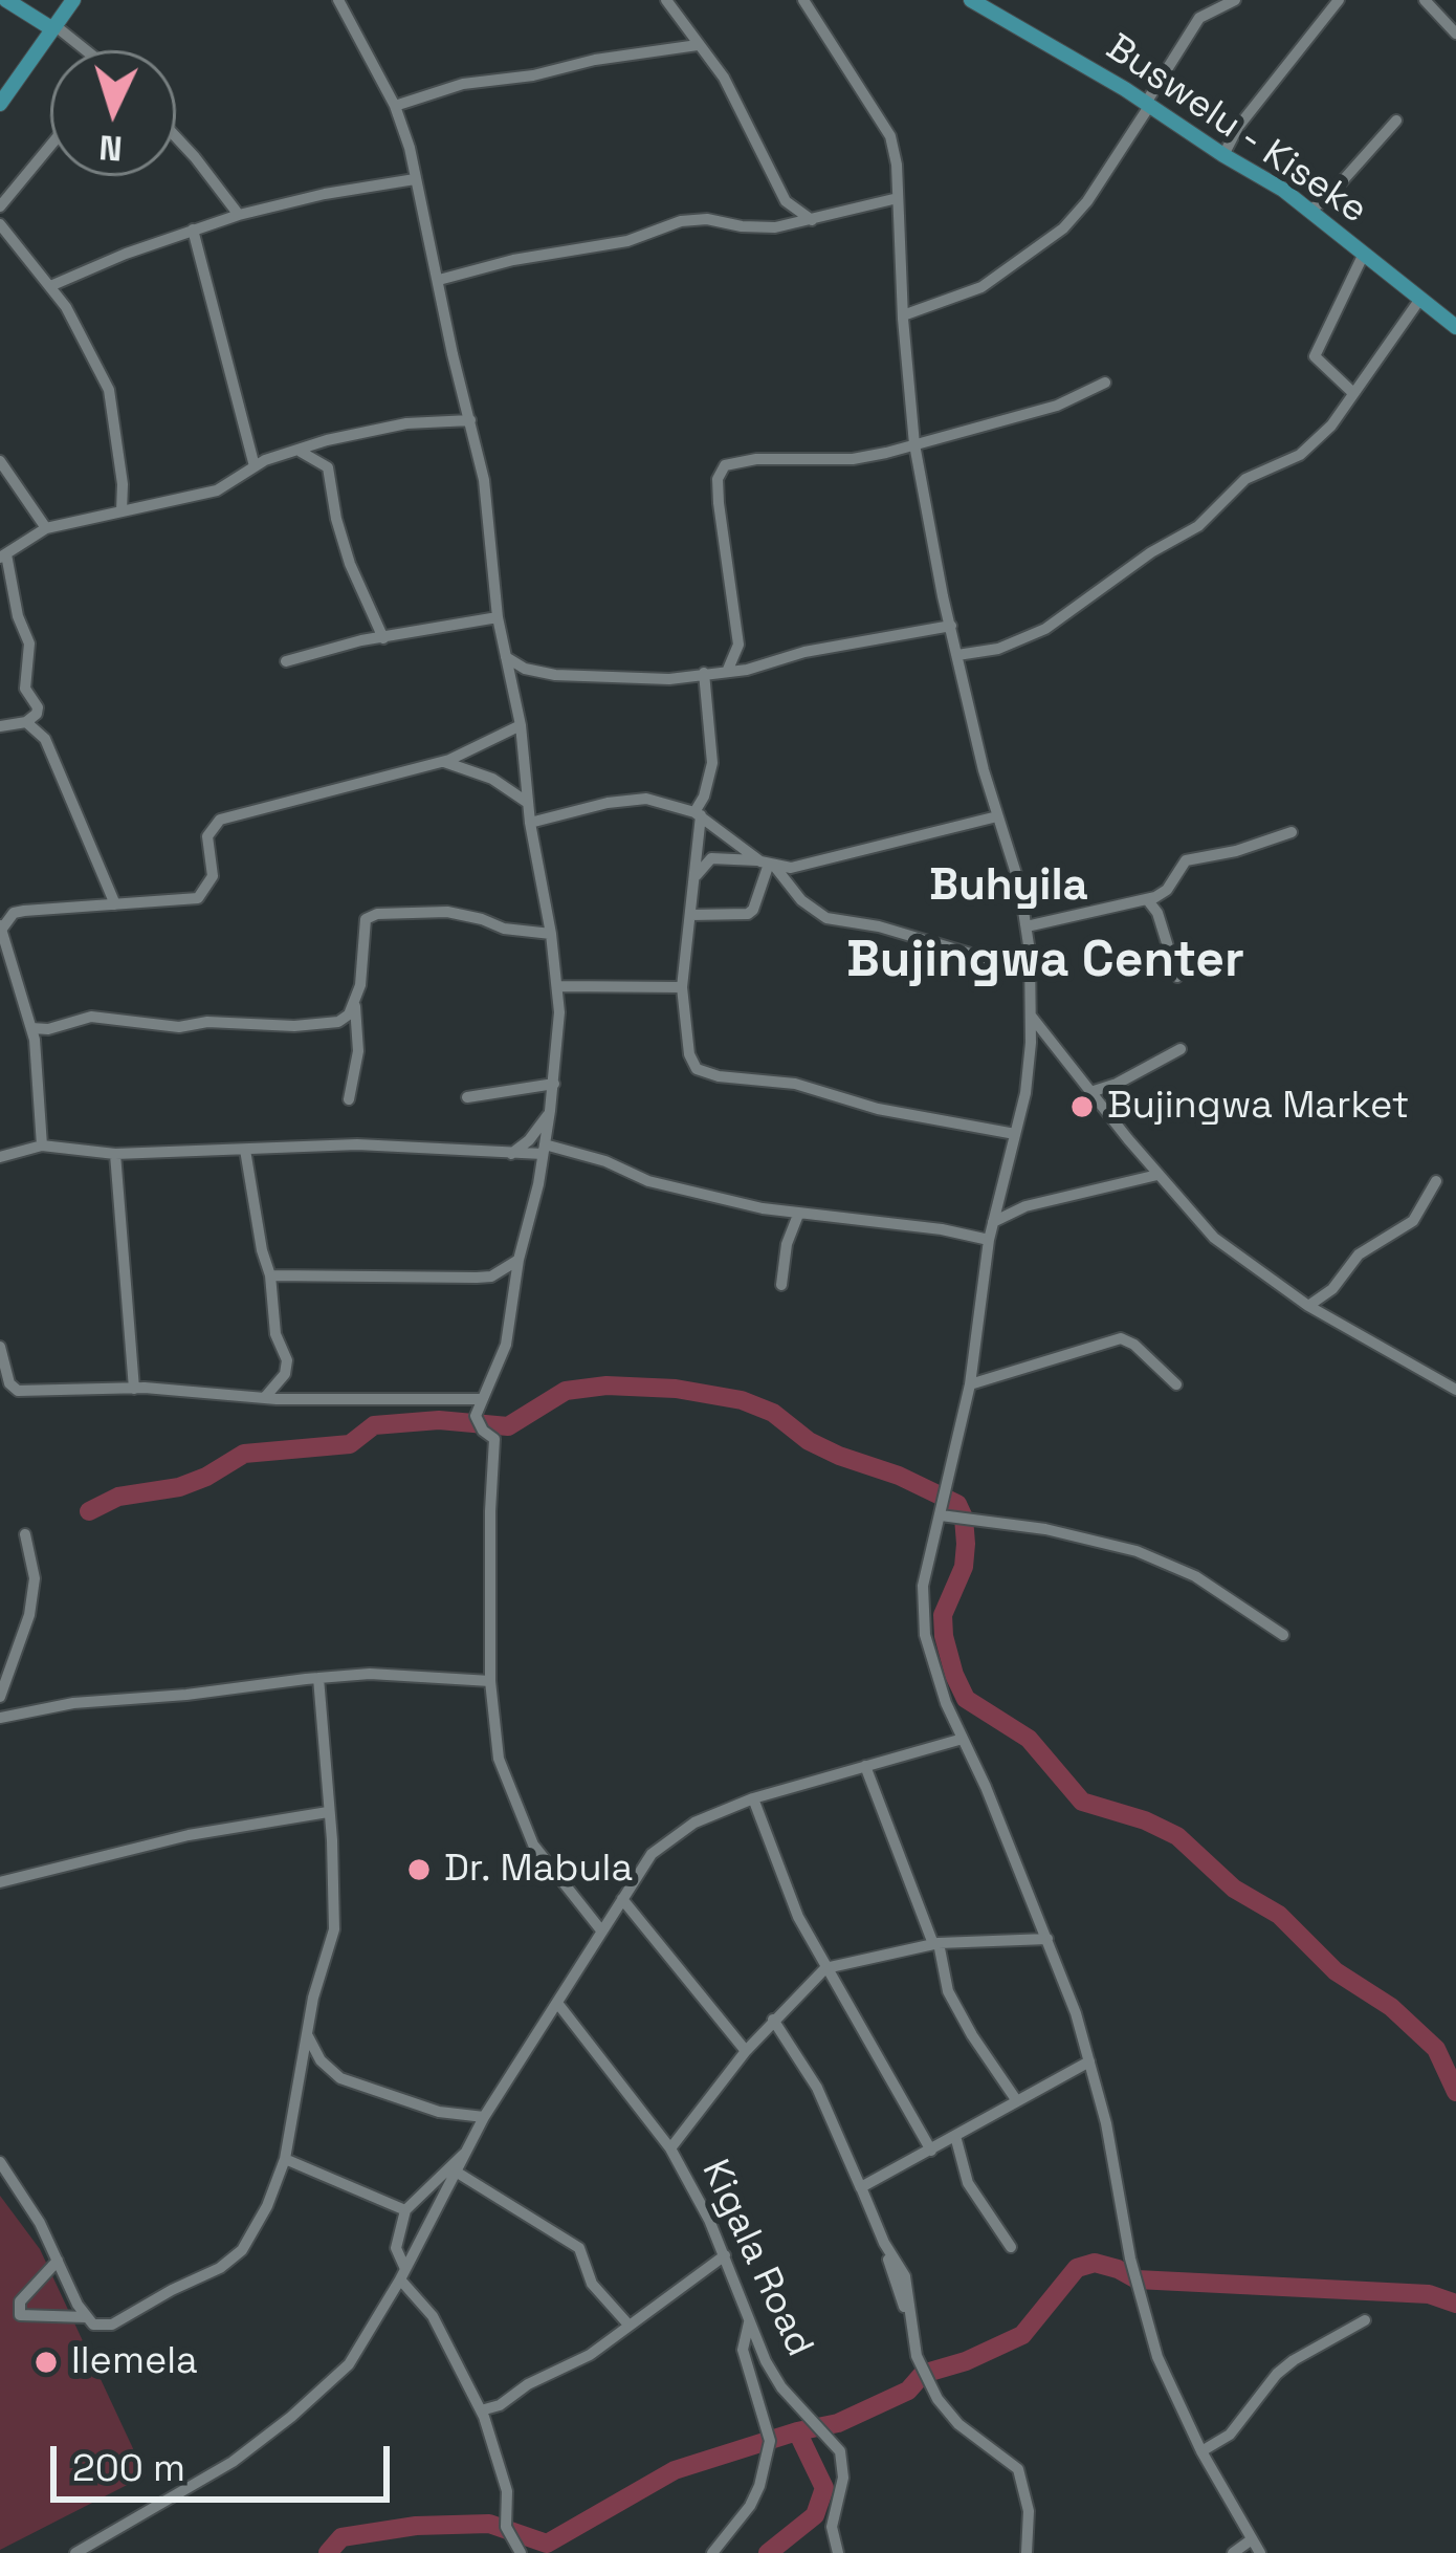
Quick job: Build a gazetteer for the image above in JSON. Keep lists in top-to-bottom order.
{
  "streets": {
    "main road": ["Buswelu - Kiseke"],
    "street": ["Kigala Road"]
  },
  "districts": ["Buhyila", "Bujingwa Center"],
  "places": ["Bujingwa Market", "Dr. Mabula", "Ilemela"],
  "scale_bar": "200 m",
  "north": "bottom"
}
